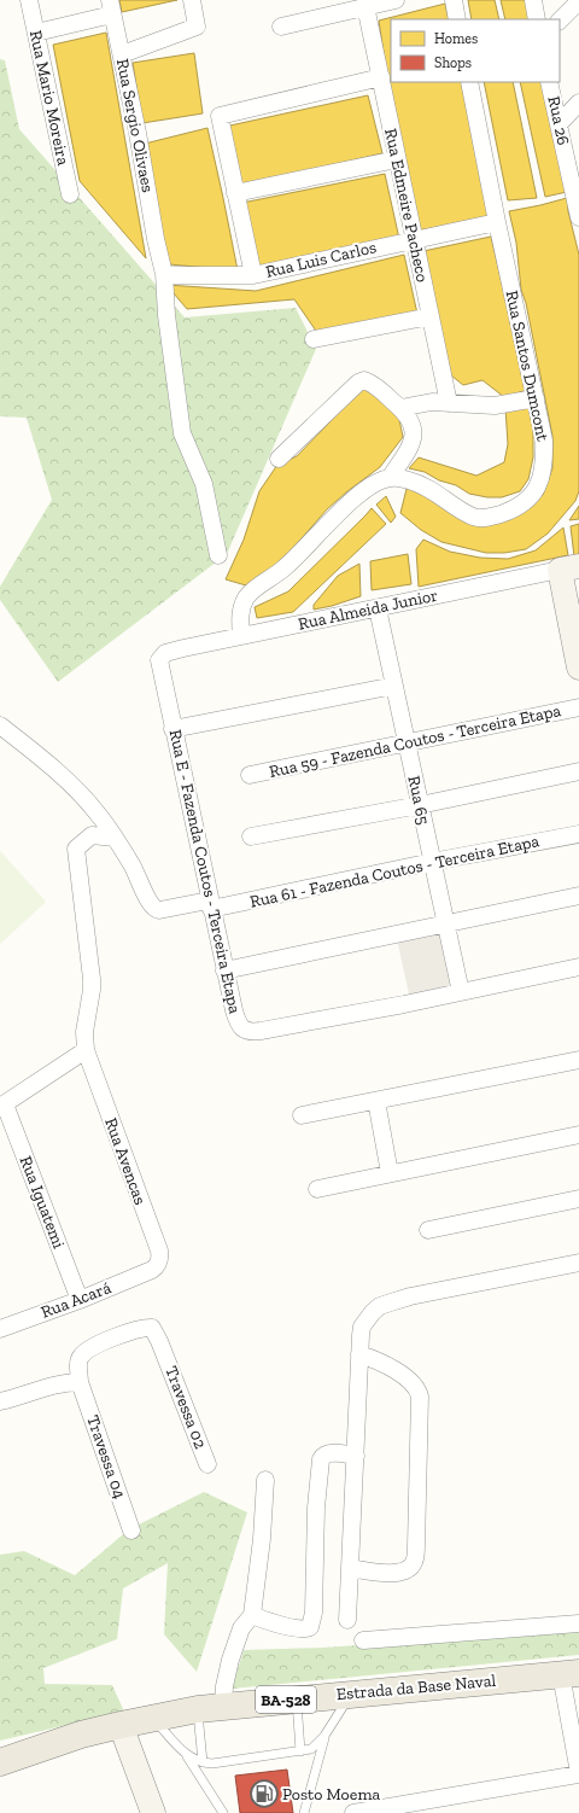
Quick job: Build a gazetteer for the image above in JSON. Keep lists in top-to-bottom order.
{
  "streets": {
    "main road": ["Estrada da Base Naval", "BA-528"],
    "street": [
      "Rua Mario Moreira",
      "Rua 26",
      "Rua Sergio Olivaes",
      "Rua Edmeire Pacheco",
      "Rua Luis Carlos",
      "Rua Santos Dumcont",
      "Rua Almeida Junior",
      "Rua 59 - Fazenda Coutos - Terceira Etapa",
      "Rua 65",
      "Rua E - Fazenda Coutos - Terceira Etapa",
      "Rua 61 - Fazenda Coutos - Terceira Etapa",
      "Rua Avencas",
      "Rua Iguatemi",
      "Rua Acará",
      "Travessa 02",
      "Travessa 04"
    ]
  },
  "crossings": [
    ["Rua Sergio Olivaes", "Rua Luis Carlos"],
    ["Rua Edmeire Pacheco", "Rua Luis Carlos"],
    ["Rua Luis Carlos", "Rua Santos Dumcont"],
    ["Rua Almeida Junior", "Rua 65"],
    ["Rua Almeida Junior", "Rua E - Fazenda Coutos - Terceira Etapa"],
    ["Rua 59 - Fazenda Coutos - Terceira Etapa", "Rua 65"],
    ["Rua 65", "Rua E - Fazenda Coutos - Terceira Etapa"],
    ["Rua 65", "Rua 61 - Fazenda Coutos - Terceira Etapa"],
    ["Rua E - Fazenda Coutos - Terceira Etapa", "Rua 61 - Fazenda Coutos - Terceira Etapa"],
    ["Rua 61 - Fazenda Coutos - Terceira Etapa", "Rua Avencas"],
    ["Rua Avencas", "Rua Acará"],
    ["Rua Iguatemi", "Rua Acará"],
    ["Travessa 02", "Travessa 04"]
  ],
  "places": {
    "fuel station": ["Posto Moema"]
  },
  "legend": ["Homes", "Shops"]
}
